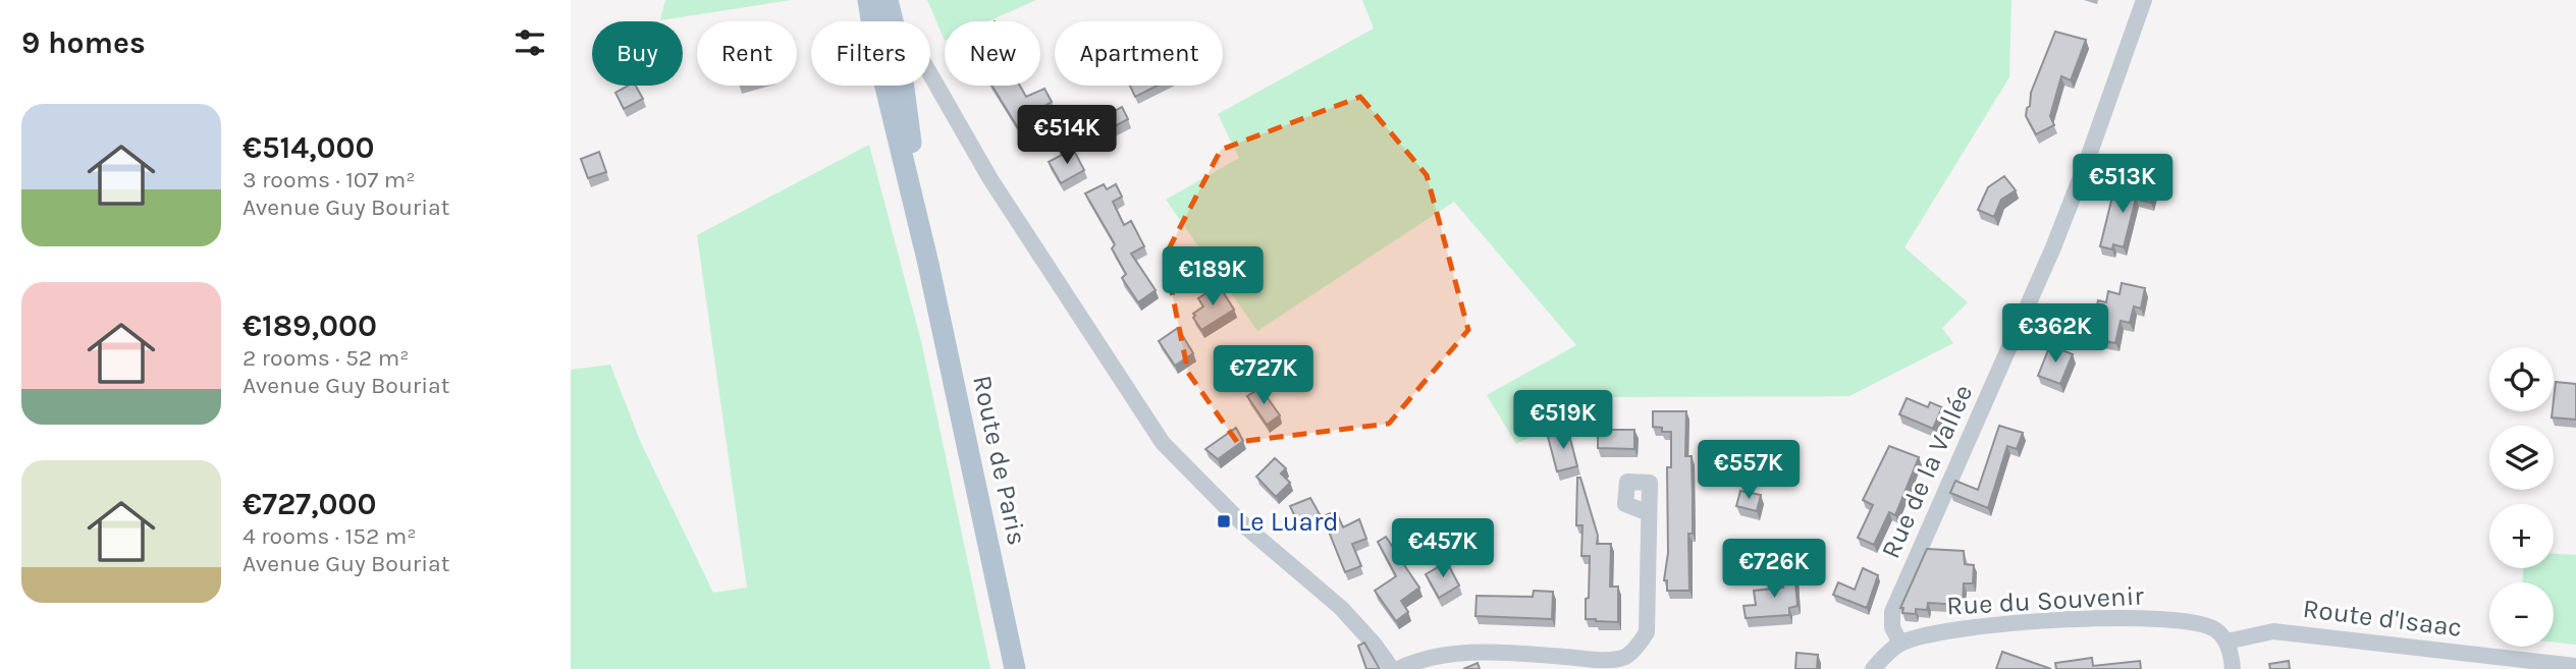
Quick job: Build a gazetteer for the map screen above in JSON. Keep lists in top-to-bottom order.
{
  "streets": {
    "main road": ["Route de Paris"],
    "street": ["Rue de la Vallée", "Rue du Souvenir", "Route d'Isaac"]
  },
  "crossings": [
    ["Rue de la Vallée", "Rue du Souvenir"],
    ["Rue du Souvenir", "Route d'Isaac"]
  ],
  "places": {
    "transit": ["Le Luard"]
  },
  "page": {
    "heading": "9 homes",
    "chip": [
      "Buy",
      "Rent",
      "Filters",
      "New",
      "Apartment"
    ],
    "list": [
      {
        "name": "€514,000",
        "note": "3 rooms · 107 m² · Avenue Guy Bouriat"
      },
      {
        "name": "€189,000",
        "note": "2 rooms · 52 m² · Avenue Guy Bouriat"
      },
      {
        "name": "€727,000",
        "note": "4 rooms · 152 m² · Avenue Guy Bouriat"
      }
    ],
    "price": [
      "€514K",
      "€513K",
      "€189K",
      "€362K",
      "€727K",
      "€519K",
      "€557K",
      "€457K",
      "€726K"
    ],
    "map_buttons": ["+", "−"]
  }
}
